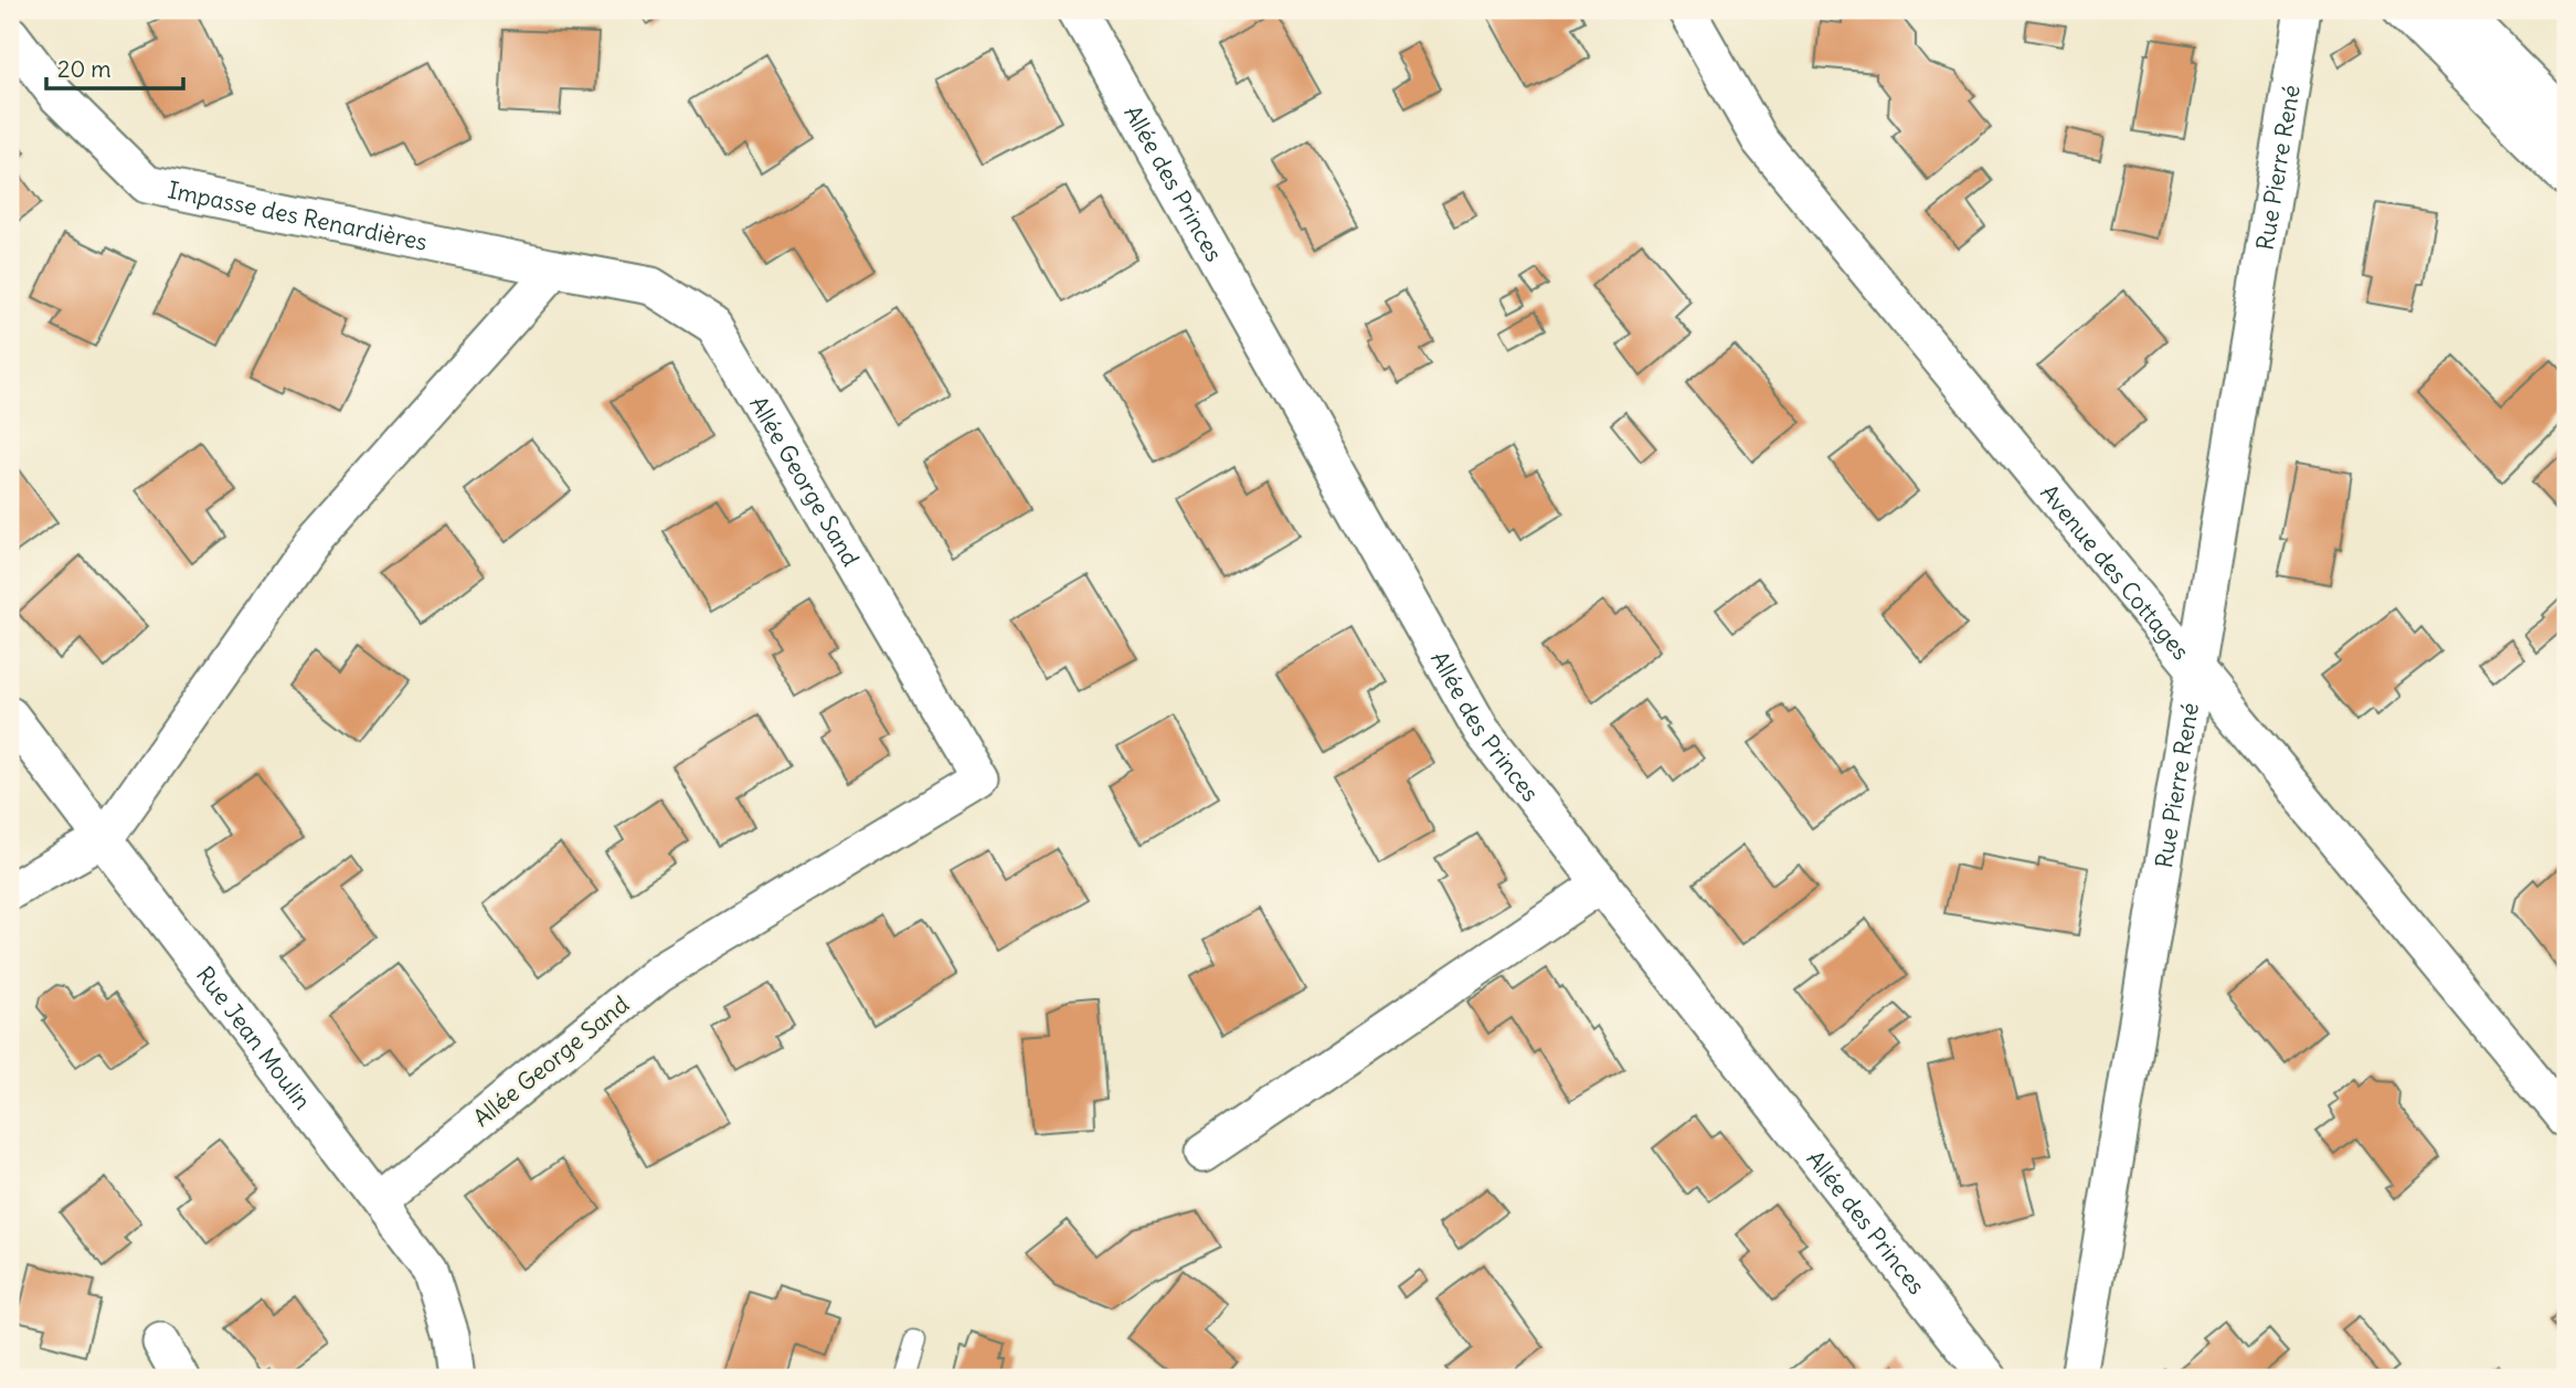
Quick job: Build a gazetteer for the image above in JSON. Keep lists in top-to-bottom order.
{
  "streets": {
    "street": [
      "Rue Pierre René",
      "Allée des Princes",
      "Impasse des Renardières",
      "Allée George Sand",
      "Avenue des Cottages",
      "Rue Jean Moulin"
    ]
  },
  "crossings": [
    ["Rue Pierre René", "Avenue des Cottages"],
    ["Impasse des Renardières", "Allée George Sand"],
    ["Allée George Sand", "Rue Jean Moulin"]
  ],
  "scale_bar": "20 m"
}
